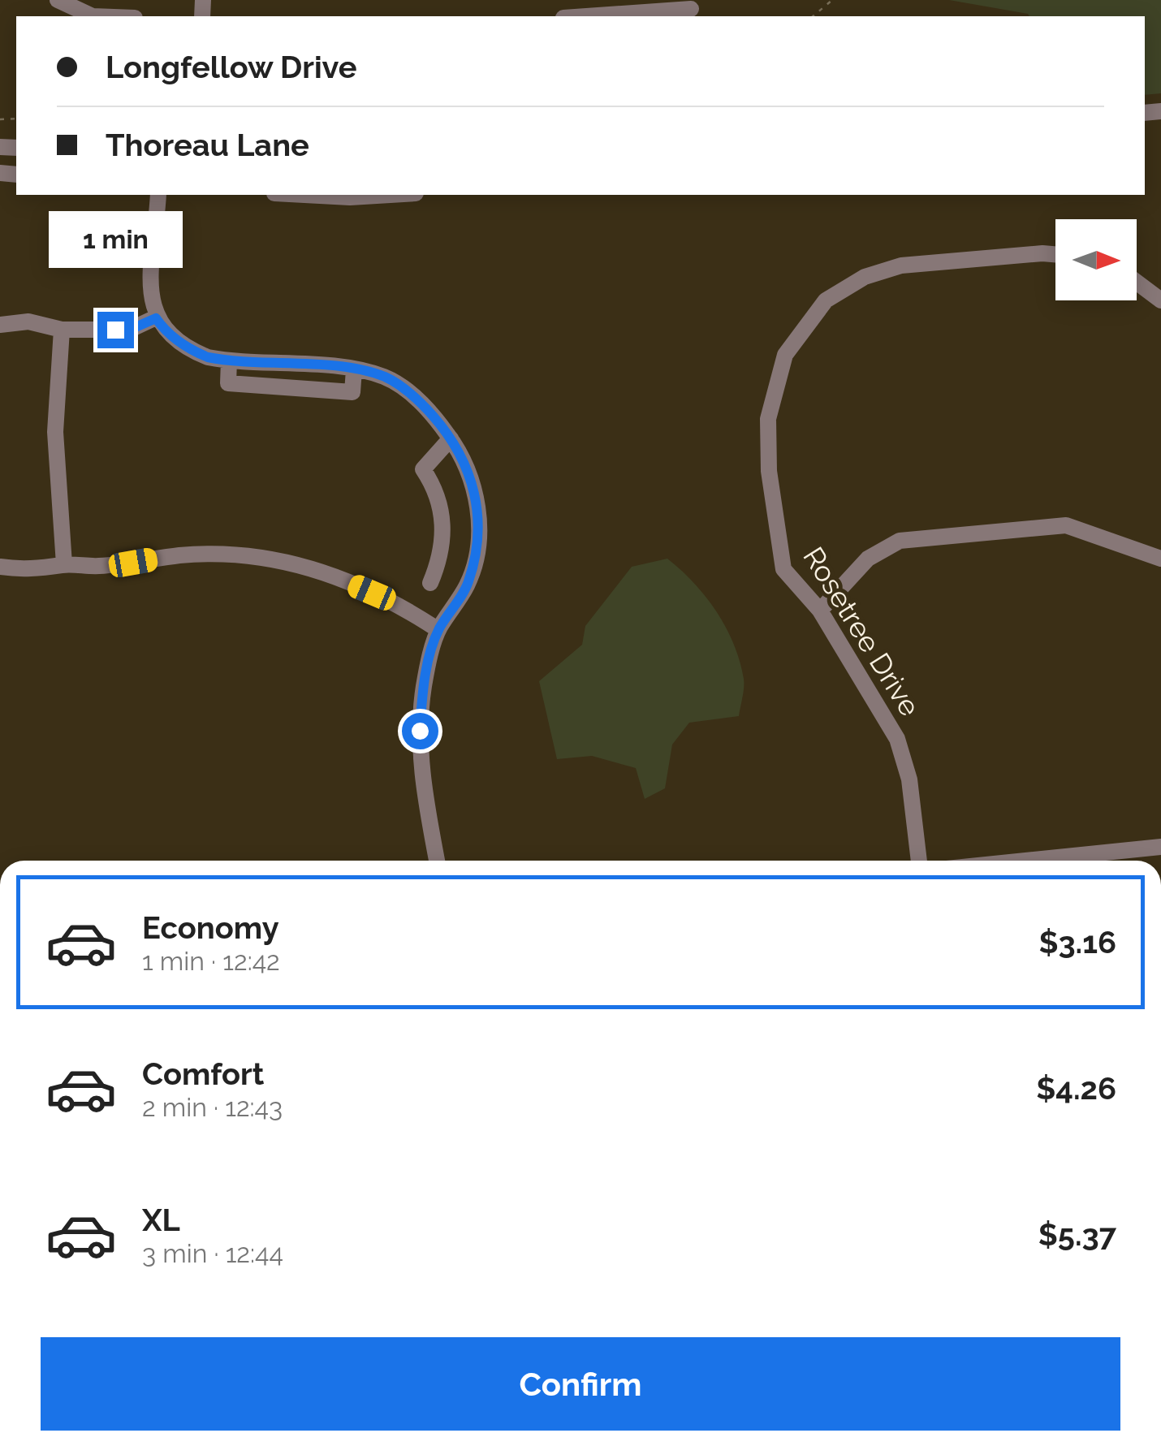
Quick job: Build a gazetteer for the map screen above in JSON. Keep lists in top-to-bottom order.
{
  "streets": {
    "street": ["Rosetree Drive"]
  },
  "north": "right",
  "page": {
    "banner": ["Longfellow Drive", "Thoreau Lane"],
    "bubble": "1 min",
    "list": [
      {
        "name": "Economy",
        "note": "1 min · 12:42",
        "value": "$3.16"
      },
      {
        "name": "Comfort",
        "note": "2 min · 12:43",
        "value": "$4.26"
      },
      {
        "name": "XL",
        "note": "3 min · 12:44",
        "value": "$5.37"
      }
    ],
    "buttons": "Confirm"
  }
}
